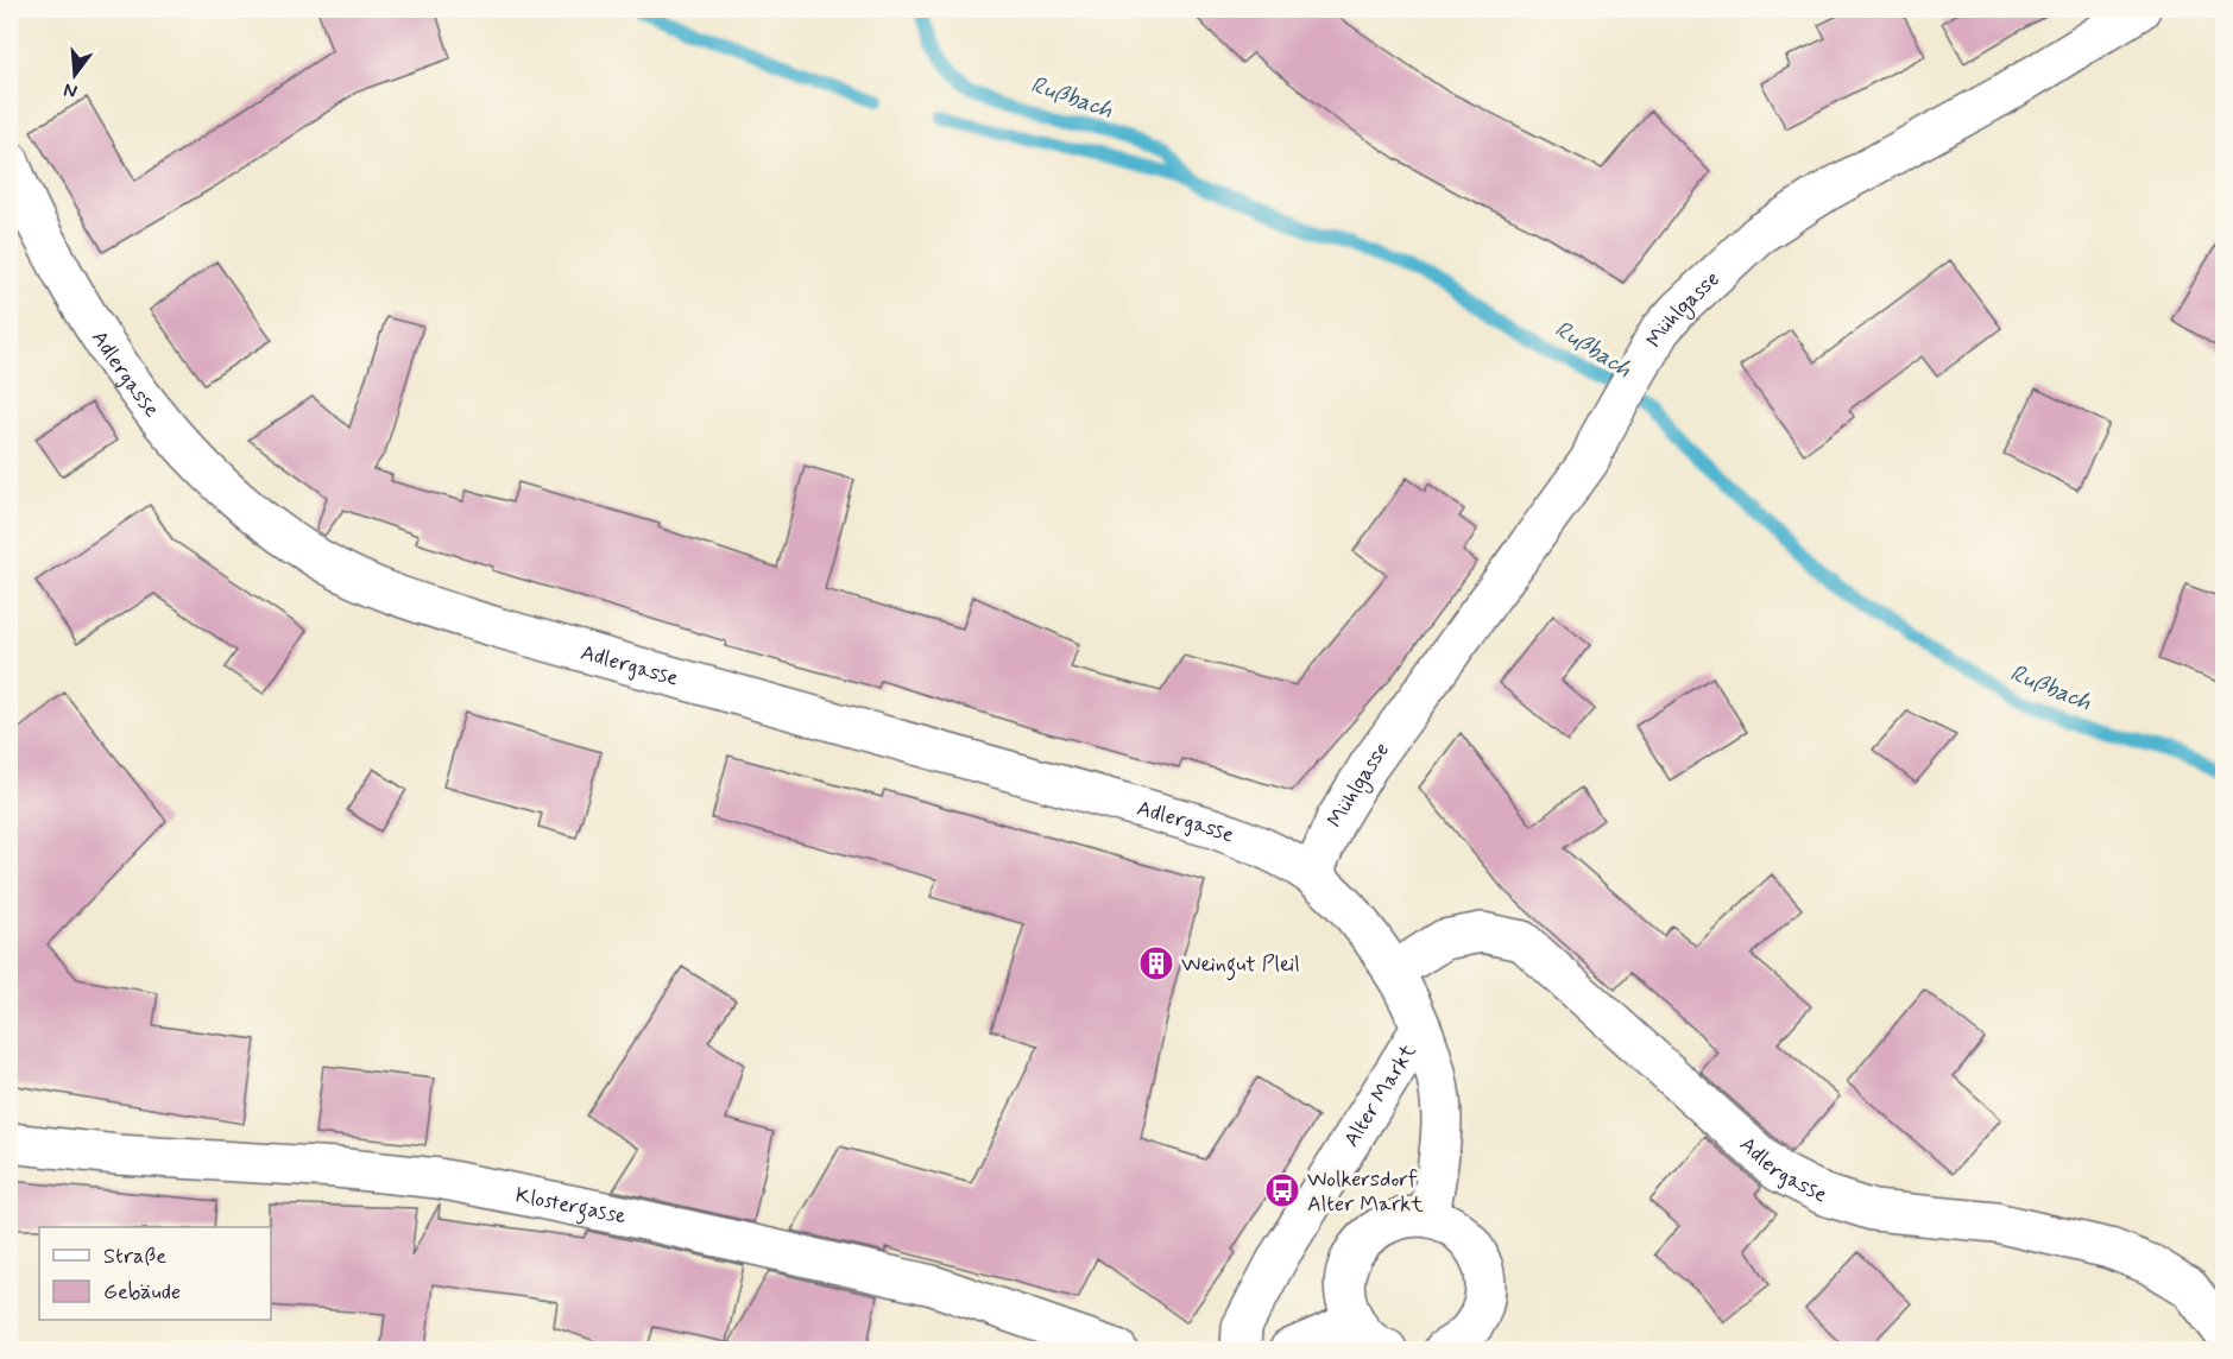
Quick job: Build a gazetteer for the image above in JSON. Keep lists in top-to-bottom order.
{
  "streets": {
    "street": [
      "Mühlgasse",
      "Adlergasse",
      "Alter Markt",
      "Klostergasse"
    ]
  },
  "crossings": [
    ["Mühlgasse", "Adlergasse"],
    ["Adlergasse", "Alter Markt"]
  ],
  "water": ["Rußbach"],
  "places": {
    "building": ["Weingut Pleil"],
    "bus stop": ["Wolkersdorf Alter Markt"]
  },
  "legend": ["Straße", "Gebäude"],
  "north": "bottom"
}
